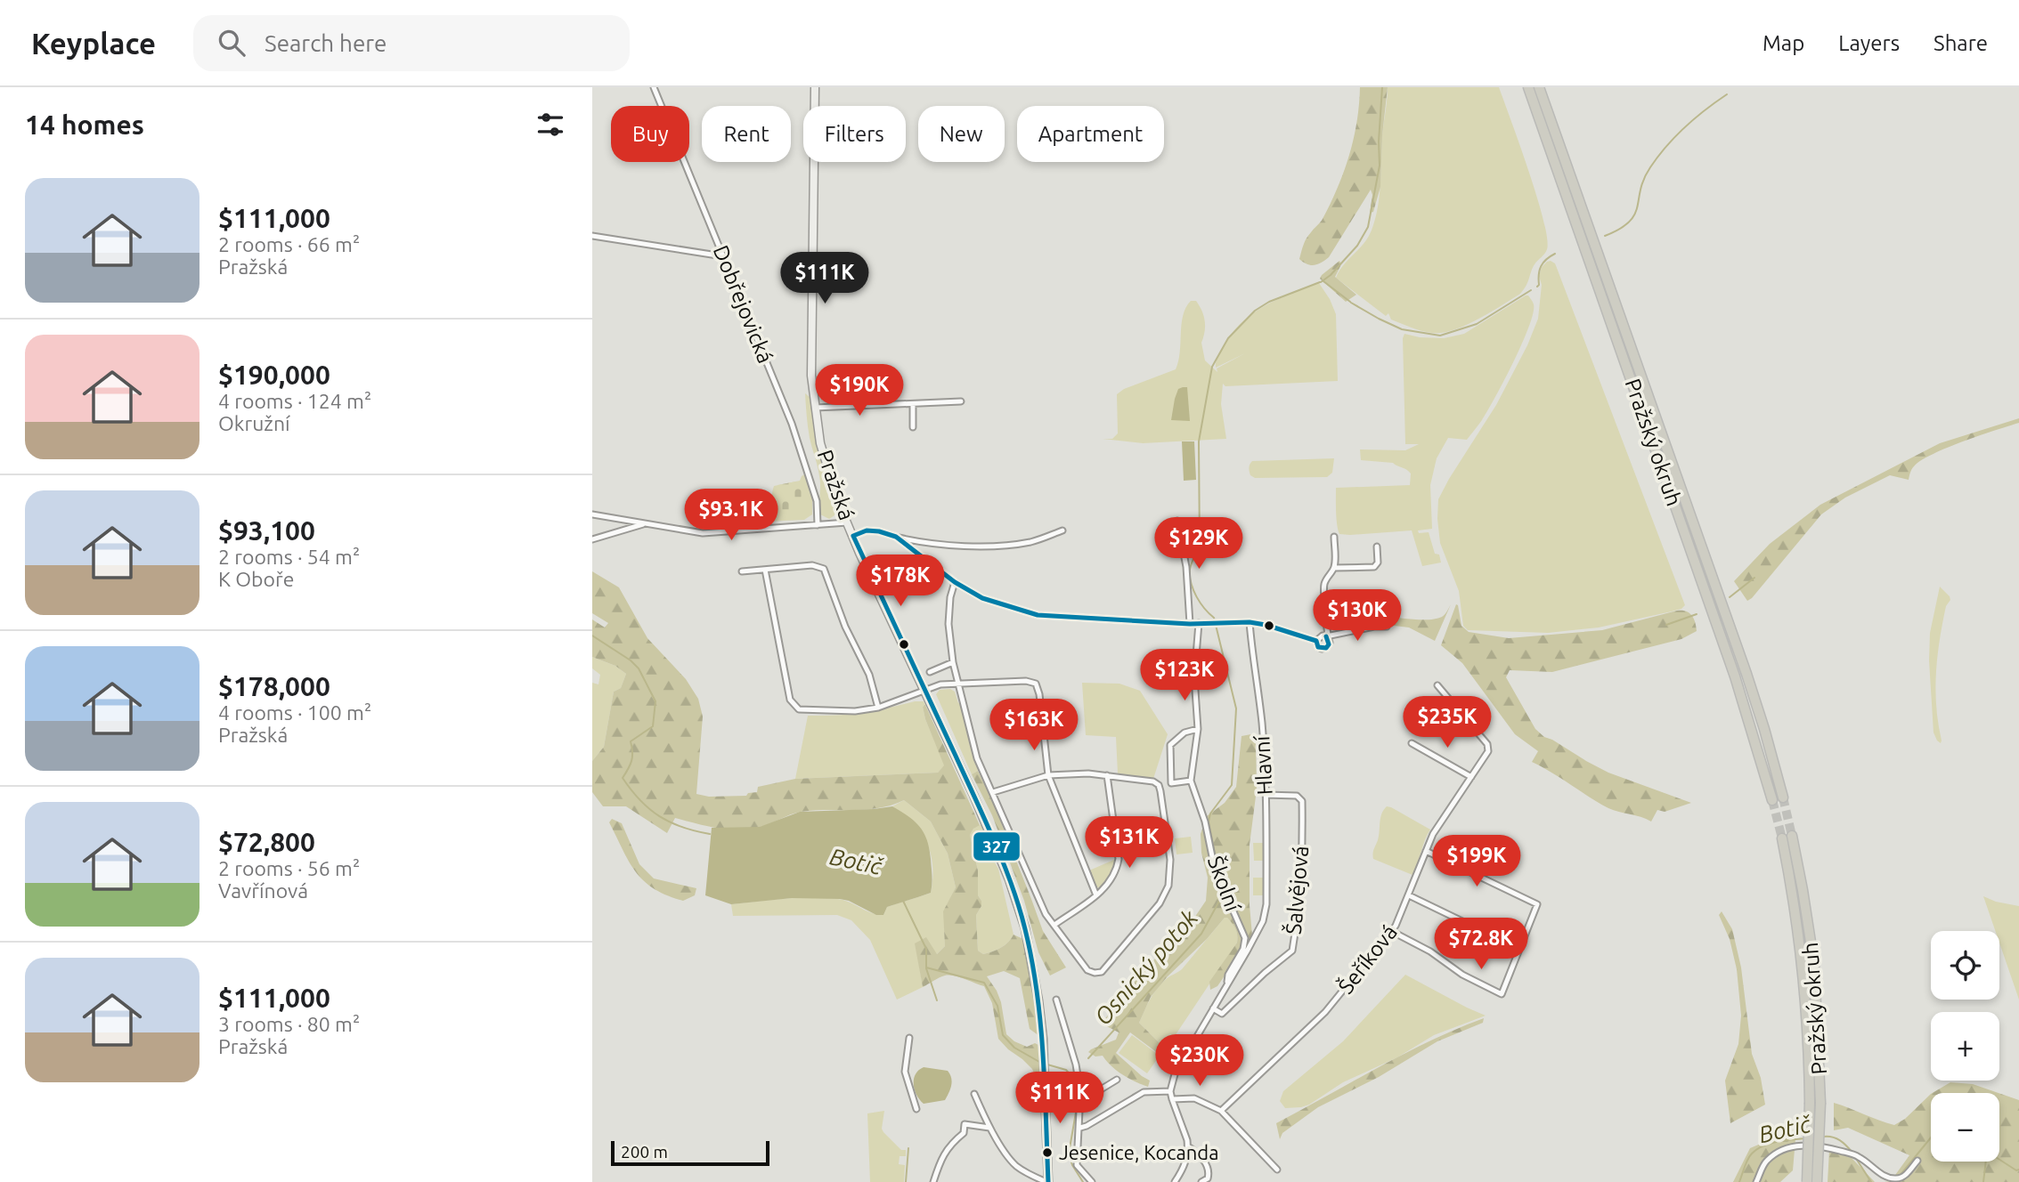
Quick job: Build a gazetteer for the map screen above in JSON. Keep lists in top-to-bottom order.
{
  "streets": {
    "highway": ["Pražský okruh"],
    "main road": ["Pražská"],
    "street": [
      "Dobřejovická",
      "Hlavní",
      "Školní",
      "Šalvějová",
      "Šeříková"
    ]
  },
  "crossings": [
    ["Hlavní", "Školní"],
    ["Hlavní", "Šalvějová"]
  ],
  "water": ["Botič", "Osnický potok"],
  "places": ["Jesenice, Kocanda"],
  "lines": ["transit line 327"],
  "scale_bar": "200 m",
  "page": {
    "header": "Keyplace",
    "search": "Search here",
    "nav": ["Map", "Layers", "Share"],
    "heading": "14 homes",
    "chip": [
      "Buy",
      "Rent",
      "Filters",
      "New",
      "Apartment"
    ],
    "list": [
      {
        "name": "$111,000",
        "note": "2 rooms · 66 m² · Pražská"
      },
      {
        "name": "$190,000",
        "note": "4 rooms · 124 m² · Okružní"
      },
      {
        "name": "$93,100",
        "note": "2 rooms · 54 m² · K Oboře"
      },
      {
        "name": "$178,000",
        "note": "4 rooms · 100 m² · Pražská"
      },
      {
        "name": "$72,800",
        "note": "2 rooms · 56 m² · Vavřínová"
      },
      {
        "name": "$111,000",
        "note": "3 rooms · 80 m² · Pražská"
      }
    ],
    "price": [
      "$111K",
      "$190K",
      "$93.1K",
      "$129K",
      "$178K",
      "$130K",
      "$123K",
      "$235K",
      "$163K",
      "$131K",
      "$199K",
      "$72.8K",
      "$230K",
      "$111K"
    ],
    "map_buttons": ["+", "−"],
    "scale": "200 m"
  }
}
